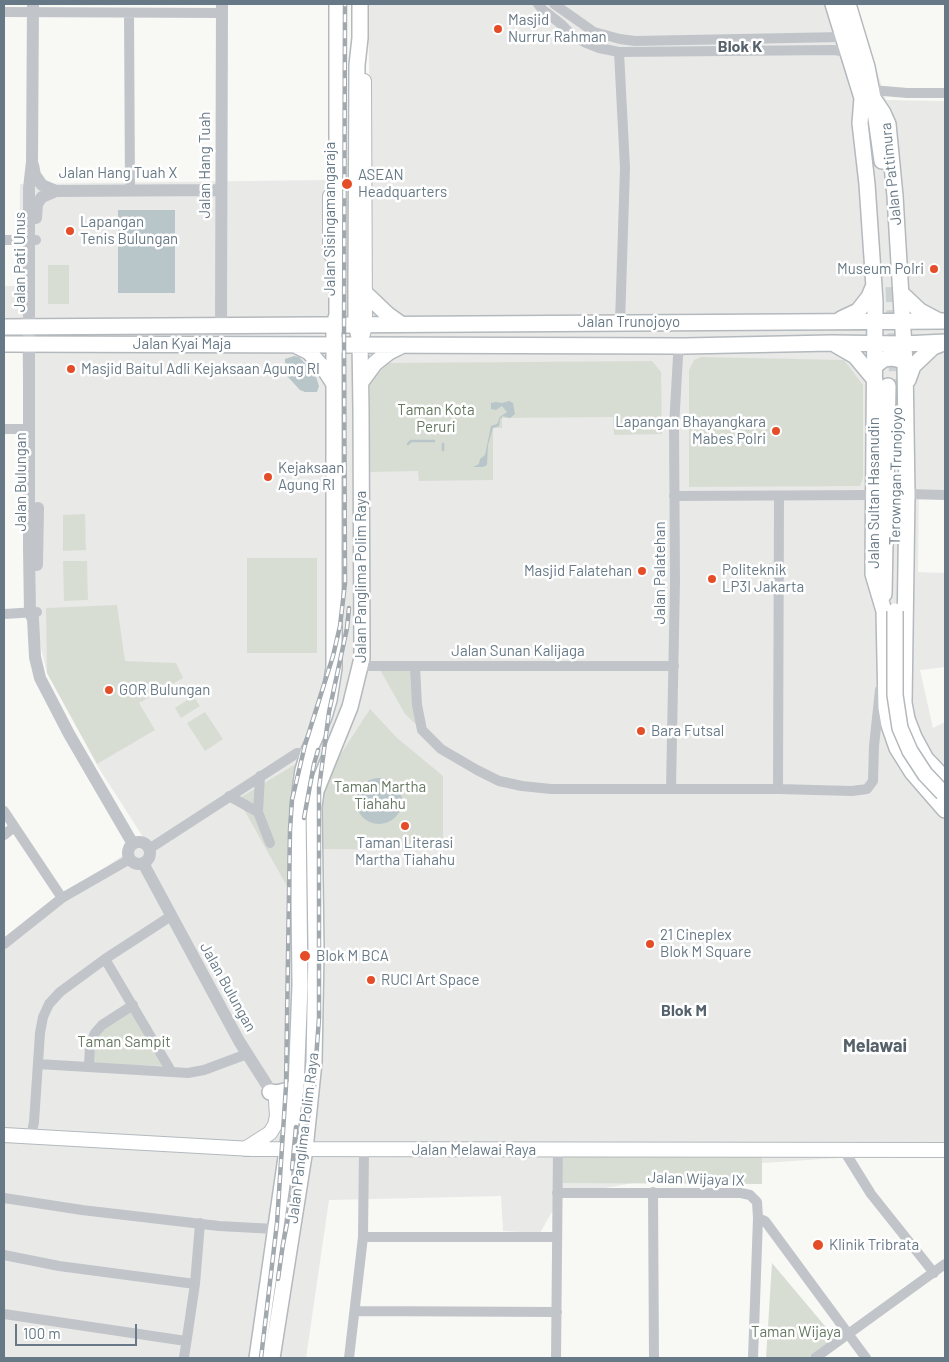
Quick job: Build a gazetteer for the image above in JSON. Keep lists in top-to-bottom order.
{
  "streets": {
    "main road": [
      "Jalan Pattimura",
      "Jalan Sisingamangaraja",
      "Jalan Trunojoyo",
      "Jalan Kyai Maja",
      "Terowngan Trunojoyo",
      "Jalan Sultan Hasanudin",
      "Jalan Panglima Polim Raya",
      "Jalan Melawai Raya"
    ],
    "street": [
      "Jalan Hang Tuah",
      "Jalan Hang Tuah X",
      "Jalan Pati Unus",
      "Jalan Bulungan",
      "Jalan Palatehan",
      "Jalan Sunan Kalijaga",
      "Jalan Wijaya IX"
    ]
  },
  "crossings": [
    ["Jalan Hang Tuah", "Jalan Hang Tuah X"],
    ["Jalan Hang Tuah", "Jalan Kyai Maja"],
    ["Jalan Hang Tuah X", "Jalan Pati Unus"],
    ["Jalan Pattimura", "Jalan Trunojoyo"],
    ["Jalan Pattimura", "Jalan Sultan Hasanudin"],
    ["Jalan Sisingamangaraja", "Jalan Trunojoyo"],
    ["Jalan Sisingamangaraja", "Jalan Kyai Maja"],
    ["Jalan Sisingamangaraja", "Jalan Panglima Polim Raya"],
    ["Jalan Pati Unus", "Jalan Kyai Maja"],
    ["Jalan Pati Unus", "Jalan Bulungan"],
    ["Jalan Trunojoyo", "Jalan Kyai Maja"],
    ["Jalan Trunojoyo", "Jalan Sultan Hasanudin"],
    ["Jalan Trunojoyo", "Jalan Palatehan"],
    ["Jalan Trunojoyo", "Jalan Panglima Polim Raya"],
    ["Jalan Kyai Maja", "Jalan Bulungan"],
    ["Jalan Kyai Maja", "Jalan Panglima Polim Raya"],
    ["Terowngan Trunojoyo", "Jalan Sultan Hasanudin"],
    ["Jalan Bulungan", "Jalan Panglima Polim Raya"],
    ["Jalan Palatehan", "Jalan Sunan Kalijaga"],
    ["Jalan Panglima Polim Raya", "Jalan Sunan Kalijaga"],
    ["Jalan Panglima Polim Raya", "Jalan Melawai Raya"]
  ],
  "districts": ["Blok K", "Blok M", "Melawai"],
  "parks": [
    "Taman Kota Peruri",
    "Taman Martha Tiahahu",
    "Taman Sampit",
    "Taman Wijaya"
  ],
  "places": [
    "Masjid Nurrur Rahman",
    "ASEAN Headquarters",
    "Lapangan Tenis Bulungan",
    "Museum Polri",
    "Masjid Baitul Adli Kejaksaan Agung RI",
    "Lapangan Bhayangkara Mabes Polri",
    "Kejaksaan Agung RI",
    "Masjid Falatehan",
    "Politeknik LP3I Jakarta",
    "GOR Bulungan",
    "Bara Futsal",
    "Taman Literasi Martha Tiahahu",
    "21 Cineplex Blok M Square",
    "Blok M BCA",
    "RUCI Art Space",
    "Klinik Tribrata"
  ],
  "scale_bar": "100 m"
}
